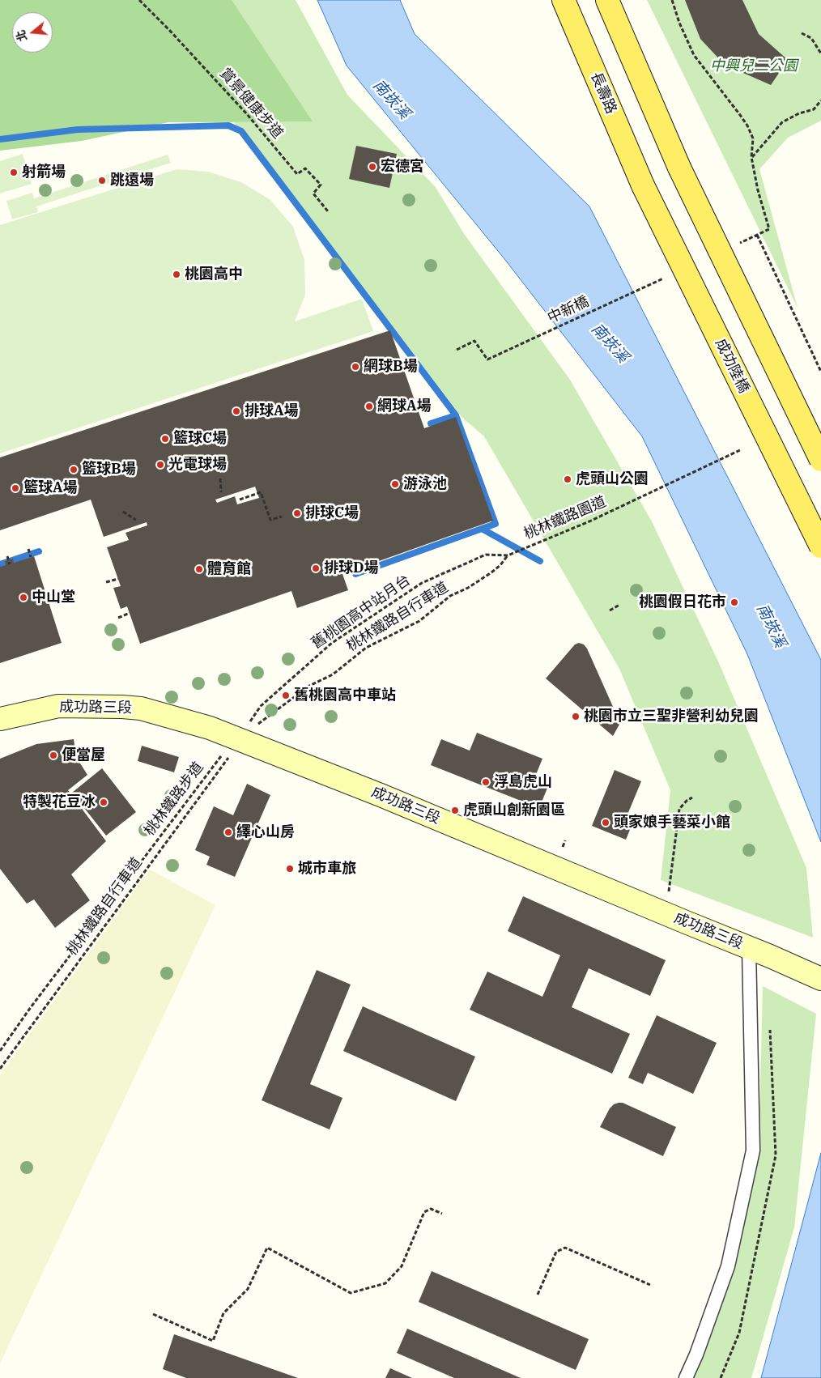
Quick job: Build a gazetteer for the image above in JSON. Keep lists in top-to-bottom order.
{
  "streets": {
    "main road": ["長壽路", "成功陸橋"],
    "street": ["成功路三段"],
    "path": [
      "賞景健康步道",
      "中新橋",
      "桃林鐵路園道",
      "舊桃園高中站月台",
      "桃林鐵路自行車道",
      "桃林鐵路步道"
    ]
  },
  "crossings": [
    ["長壽路", "成功陸橋"],
    ["桃林鐵路園道", "舊桃園高中站月台"],
    ["桃林鐵路園道", "桃林鐵路自行車道"],
    ["舊桃園高中站月台", "桃林鐵路自行車道"]
  ],
  "water": ["南崁溪"],
  "parks": ["中興兒二公園"],
  "places": [
    "宏德宮",
    "射箭場",
    "跳遠場",
    "桃園高中",
    "網球B場",
    "網球A場",
    "排球A場",
    "籃球C場",
    "光電球場",
    "籃球B場",
    "虎頭山公園",
    "游泳池",
    "籃球A場",
    "排球C場",
    "排球D場",
    "體育館",
    "中山堂",
    "桃園假日花市",
    "舊桃園高中車站",
    "桃園市立三聖非營利幼兒園",
    "便當屋",
    "浮島虎山",
    "特製花豆冰",
    "虎頭山創新園區",
    "頭家娘手藝菜小館",
    "繹心山房",
    "城市車旅"
  ],
  "north": "left"
}
